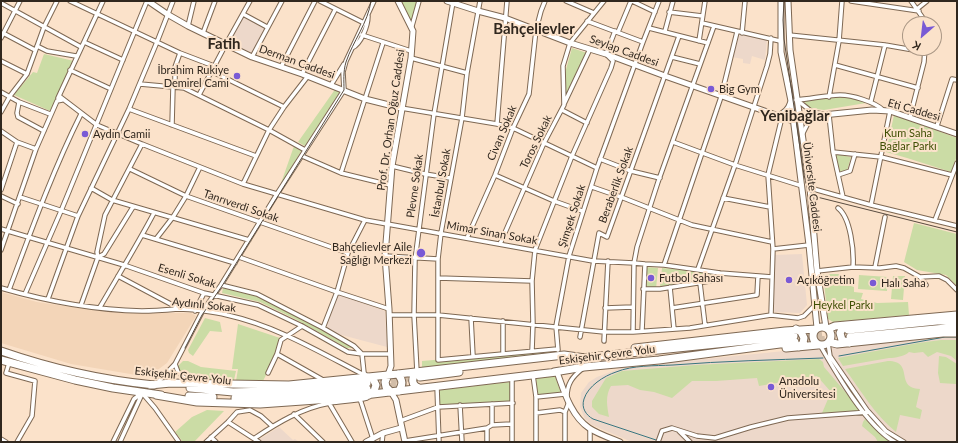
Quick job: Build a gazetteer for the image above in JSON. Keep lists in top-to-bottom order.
{
  "streets": {
    "highway": ["Eskişehir Çevre Yolu"],
    "main road": [
      "Seylap Caddesi",
      "Derman Caddesi",
      "Eti Caddesi",
      "Prof. Dr. Orhan Oğuz Caddesi",
      "Üniversite Caddesi"
    ],
    "street": [
      "Civan Sokak",
      "Toros Sokak",
      "İstanbul Sokak",
      "Beraberlik Sokak",
      "Plevne Sokak",
      "Tanrıverdi Sokak",
      "Şimşek Sokak",
      "Mimar Sinan Sokak",
      "Esenli Sokak",
      "Aydınlı Sokak"
    ]
  },
  "crossings": [
    ["Seylap Caddesi", "Eti Caddesi"],
    ["Seylap Caddesi", "Civan Sokak"],
    ["Seylap Caddesi", "Toros Sokak"],
    ["Seylap Caddesi", "İstanbul Sokak"],
    ["Seylap Caddesi", "Beraberlik Sokak"],
    ["Seylap Caddesi", "Plevne Sokak"],
    ["Seylap Caddesi", "Üniversite Caddesi"],
    ["Seylap Caddesi", "Şimşek Sokak"],
    ["Derman Caddesi", "Prof. Dr. Orhan Oğuz Caddesi"],
    ["Eti Caddesi", "Üniversite Caddesi"],
    ["Prof. Dr. Orhan Oğuz Caddesi", "Mimar Sinan Sokak"],
    ["Prof. Dr. Orhan Oğuz Caddesi", "Esenli Sokak"],
    ["Civan Sokak", "Mimar Sinan Sokak"],
    ["Toros Sokak", "Mimar Sinan Sokak"],
    ["İstanbul Sokak", "Mimar Sinan Sokak"],
    ["Beraberlik Sokak", "Mimar Sinan Sokak"],
    ["Plevne Sokak", "Mimar Sinan Sokak"],
    ["Plevne Sokak", "Eskişehir Çevre Yolu"],
    ["Şimşek Sokak", "Mimar Sinan Sokak"],
    ["Aydınlı Sokak", "Eskişehir Çevre Yolu"]
  ],
  "districts": ["Bahçelievler", "Fatih", "Yenibağlar"],
  "parks": ["Kum Saha Bağlar Parkı", "Heykel Parkı"],
  "places": [
    "İbrahim Rukiye Demirel Cami",
    "Big Gym",
    "Aydın Camii",
    "Bahçelievler Aile Sağlığı Merkezi",
    "Futbol Sahası",
    "Açıköğretim",
    "Halı Saha",
    "Anadolu Üniversitesi"
  ],
  "north": "bottom left"
}
